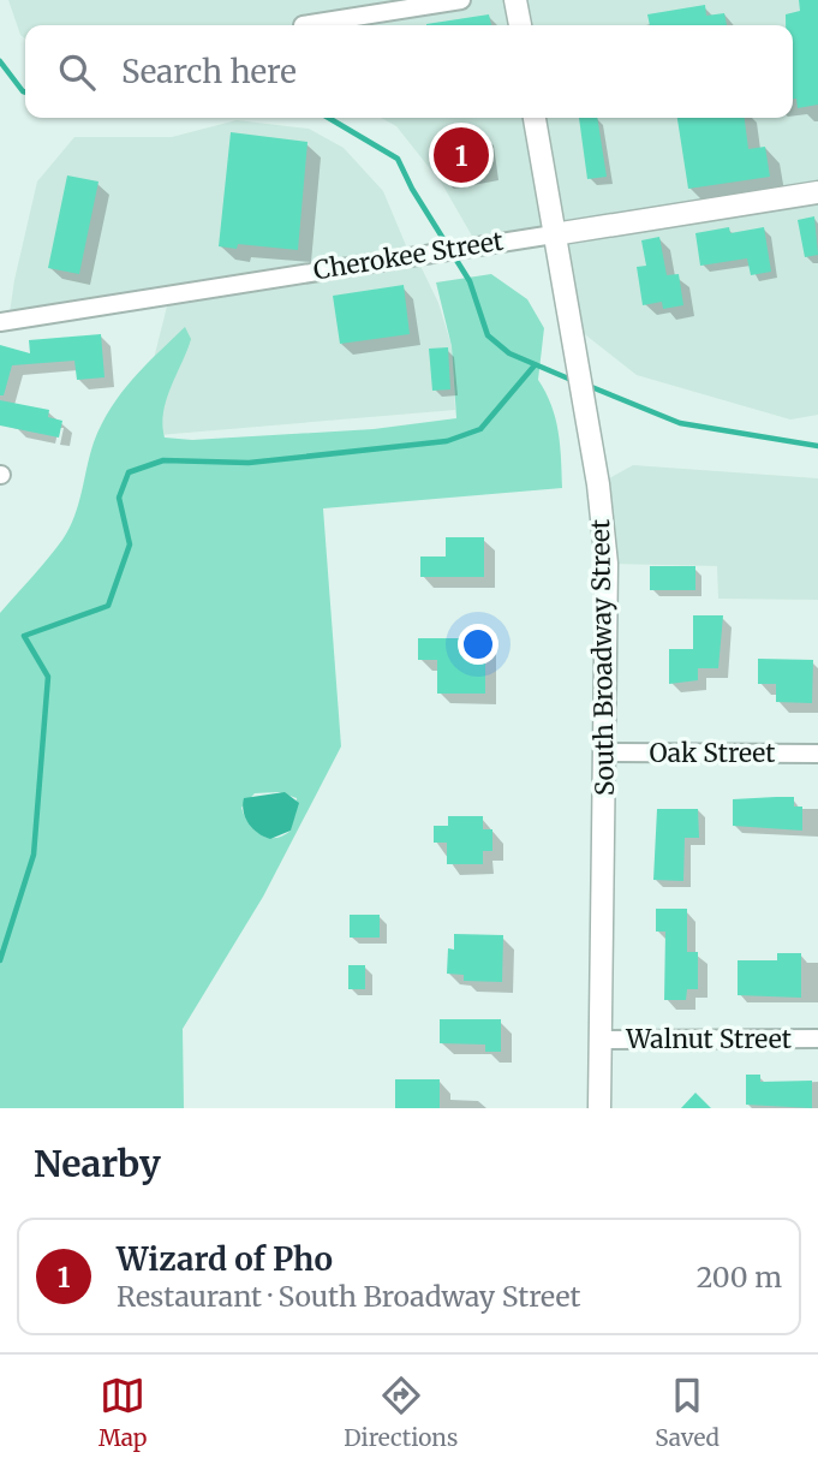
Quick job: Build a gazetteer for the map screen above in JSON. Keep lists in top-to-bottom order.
{
  "streets": {
    "street": [
      "Cherokee Street",
      "South Broadway Street",
      "Oak Street",
      "Walnut Street"
    ]
  },
  "crossings": [
    ["Cherokee Street", "South Broadway Street"],
    ["South Broadway Street", "Oak Street"],
    ["South Broadway Street", "Walnut Street"]
  ],
  "page": {
    "search": "Search here",
    "pins": "1",
    "heading": "Nearby",
    "list": [
      {
        "mark": "1",
        "name": "Wizard of Pho",
        "note": "Restaurant · South Broadway Street",
        "value": "200 m"
      }
    ],
    "nav": ["Map", "Directions", "Saved"]
  }
}
